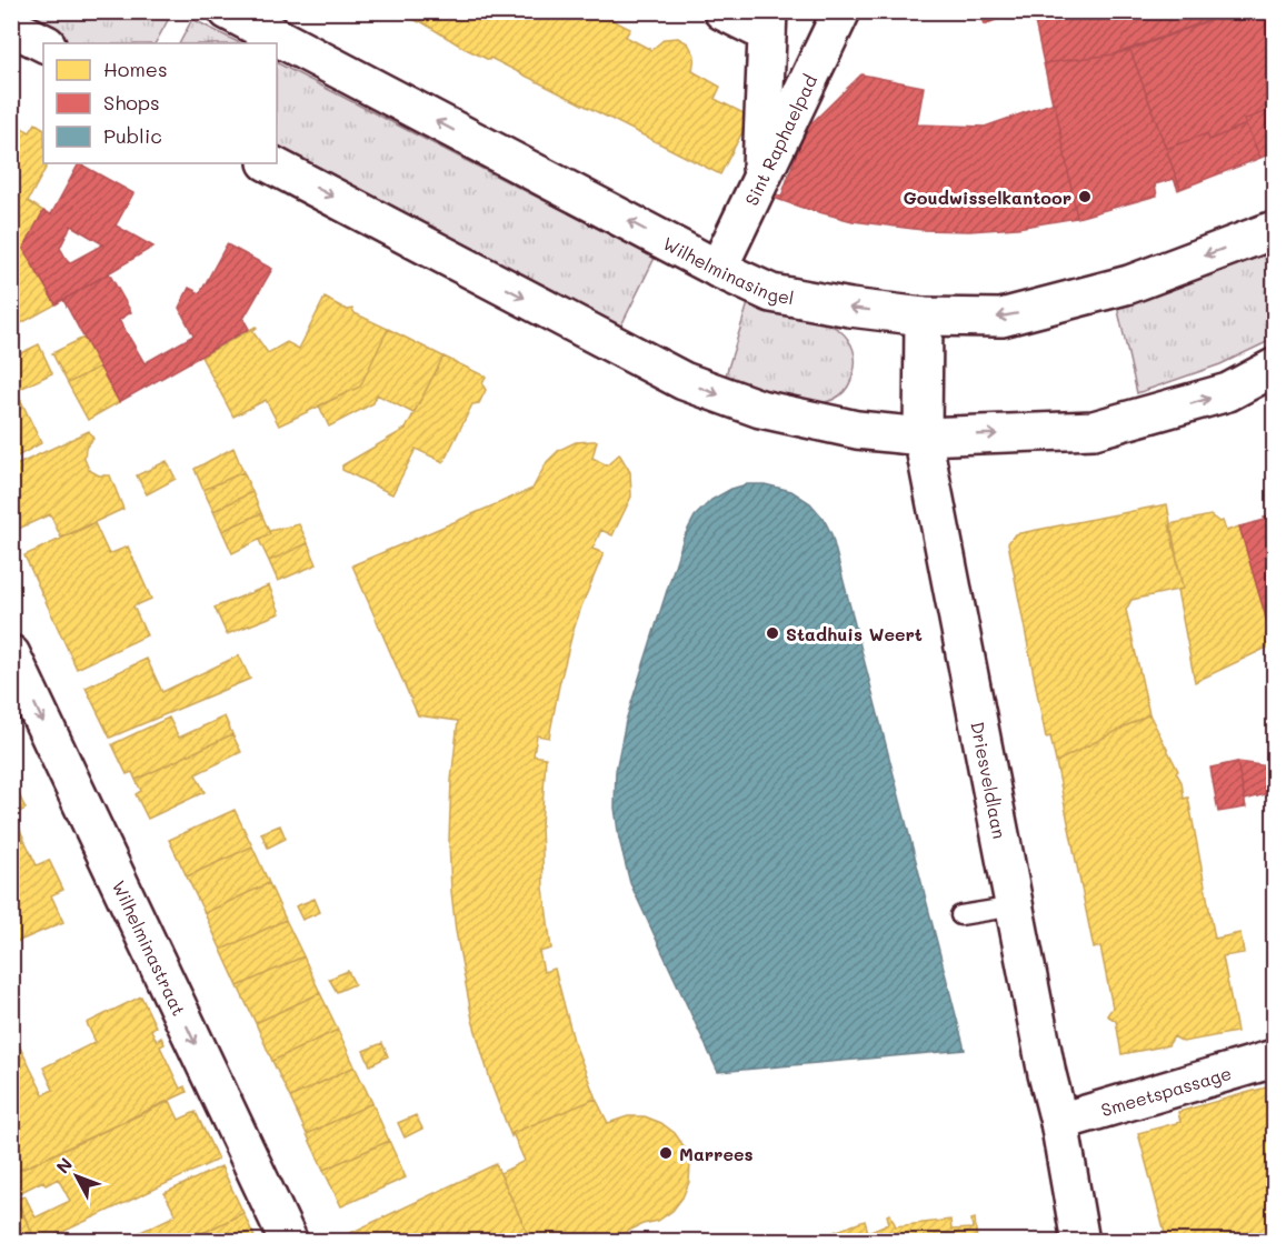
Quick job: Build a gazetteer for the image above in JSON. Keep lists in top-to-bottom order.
{
  "streets": {
    "street": [
      "Sint Raphaelpad",
      "Wilhelminasingel",
      "Driesveldlaan",
      "Wilhelminastraat",
      "Smeetspassage"
    ]
  },
  "crossings": [
    ["Sint Raphaelpad", "Wilhelminasingel"],
    ["Wilhelminasingel", "Driesveldlaan"],
    ["Driesveldlaan", "Smeetspassage"]
  ],
  "one_way": ["Wilhelminastraat"],
  "places": ["Goudwisselkantoor", "Stadhuis Weert", "Marrees"],
  "legend": ["Homes", "Shops", "Public"],
  "north": "top left"
}
